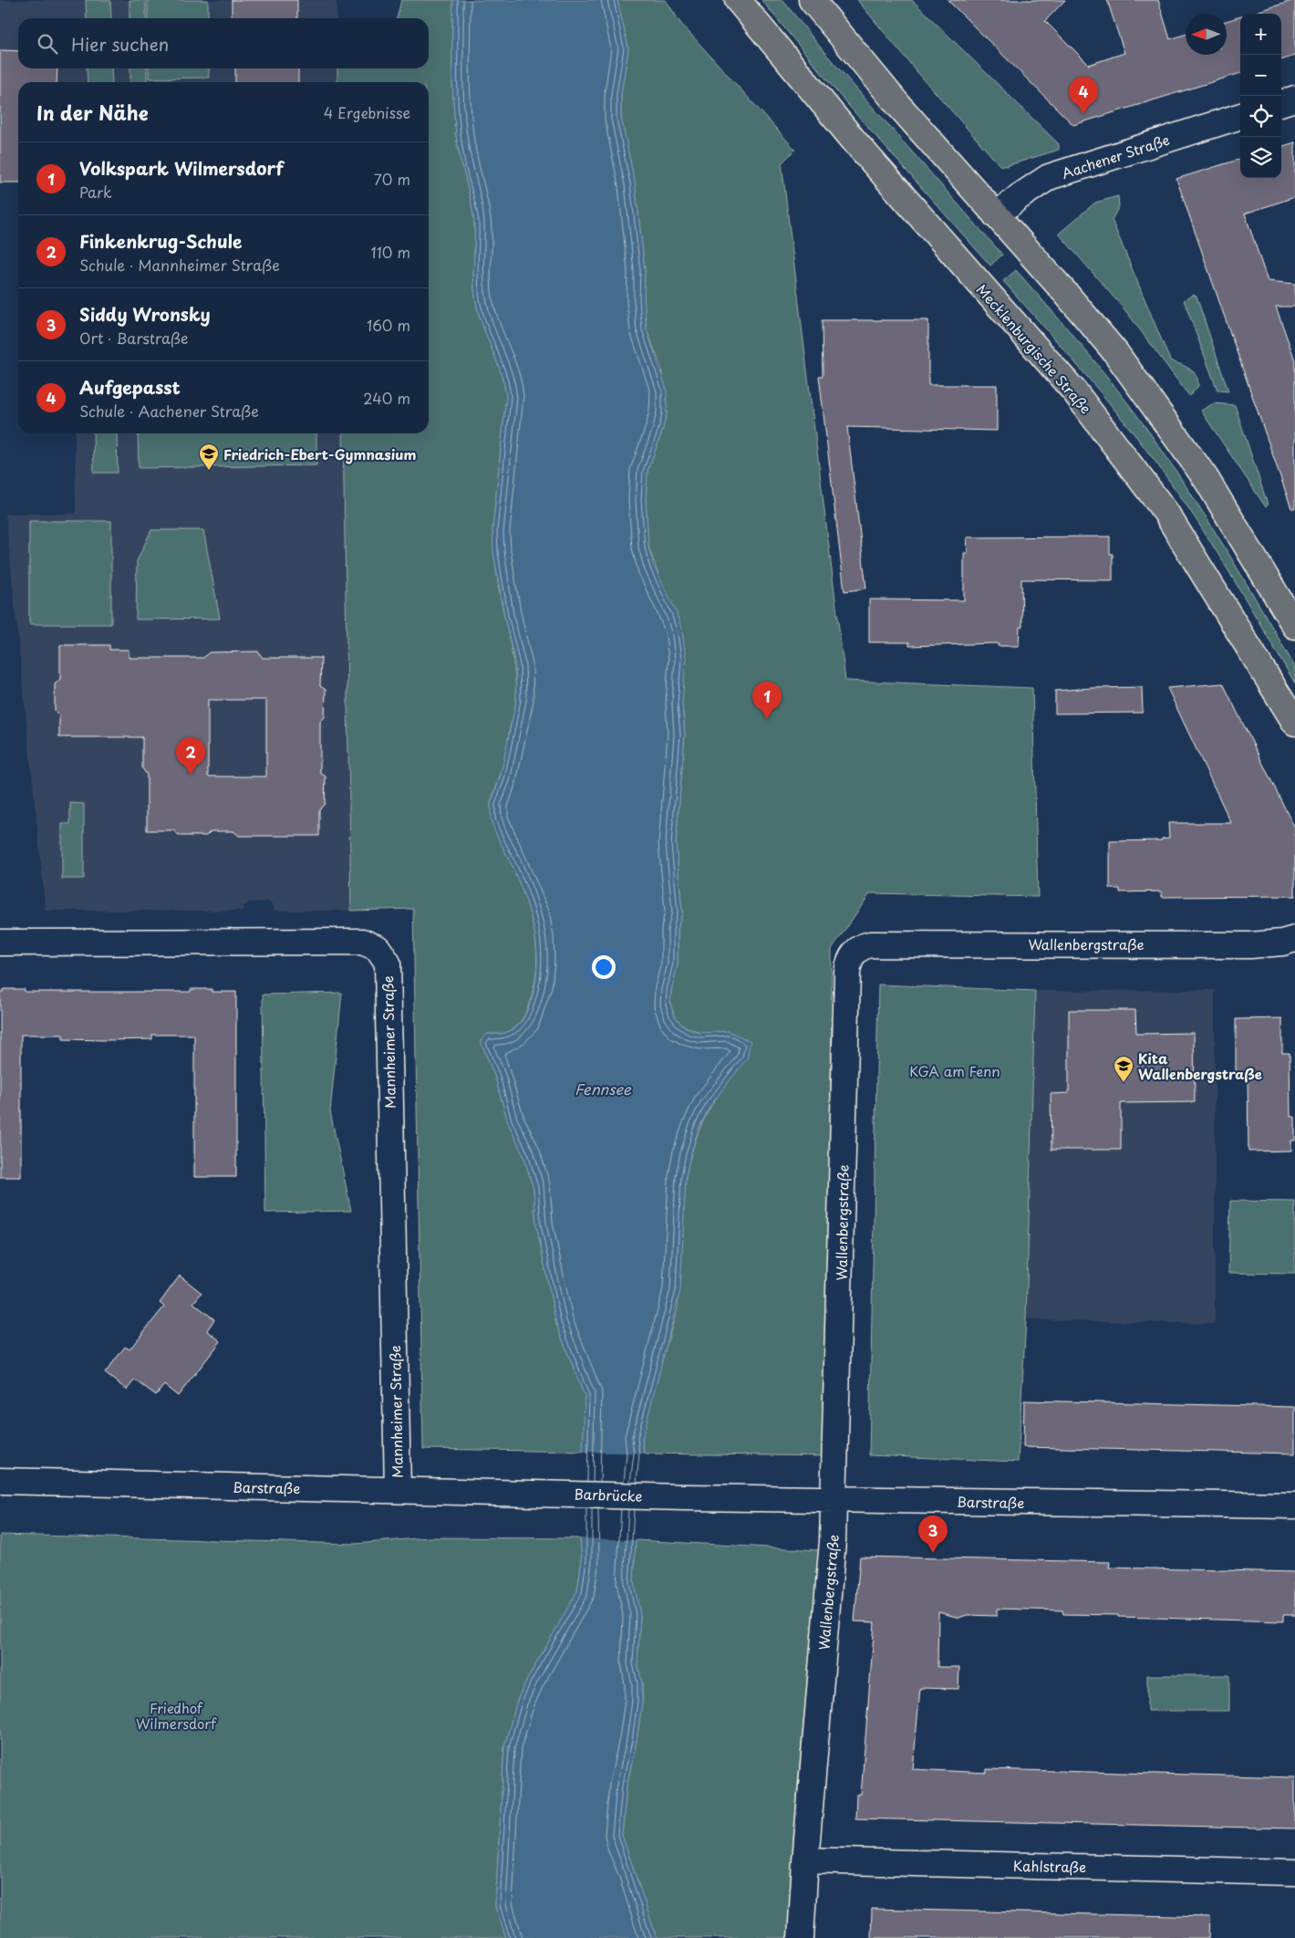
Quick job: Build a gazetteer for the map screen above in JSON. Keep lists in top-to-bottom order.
{
  "streets": {
    "main road": ["Mecklenburgische Straße"],
    "street": [
      "Aachener Straße",
      "Wallenbergstraße",
      "Mannheimer Straße",
      "Barstraße",
      "Barbrücke",
      "Kahlstraße"
    ]
  },
  "crossings": [
    ["Wallenbergstraße", "Barstraße"],
    ["Wallenbergstraße", "Kahlstraße"],
    ["Mannheimer Straße", "Barstraße"],
    ["Barstraße", "Barbrücke"]
  ],
  "water": ["Fennsee"],
  "parks": ["KGA am Fenn", "Friedhof Wilmersdorf"],
  "places": {
    "school or university": ["Friedrich-Ebert-Gymnasium", "Kita Wallenbergstraße"]
  },
  "north": "left",
  "page": {
    "map_buttons": ["+", "−"],
    "search": "Hier suchen",
    "pins": [
      "4",
      "1",
      "2",
      "3"
    ],
    "heading": ["In der Nähe", "4 Ergebnisse"],
    "list": [
      {
        "mark": "1",
        "name": "Volkspark Wilmersdorf",
        "note": "Park",
        "value": "70 m"
      },
      {
        "mark": "2",
        "name": "Finkenkrug-Schule",
        "note": "Schule · Mannheimer Straße",
        "value": "110 m"
      },
      {
        "mark": "3",
        "name": "Siddy Wronsky",
        "note": "Ort · Barstraße",
        "value": "160 m"
      },
      {
        "mark": "4",
        "name": "Aufgepasst",
        "note": "Schule · Aachener Straße",
        "value": "240 m"
      }
    ]
  }
}
